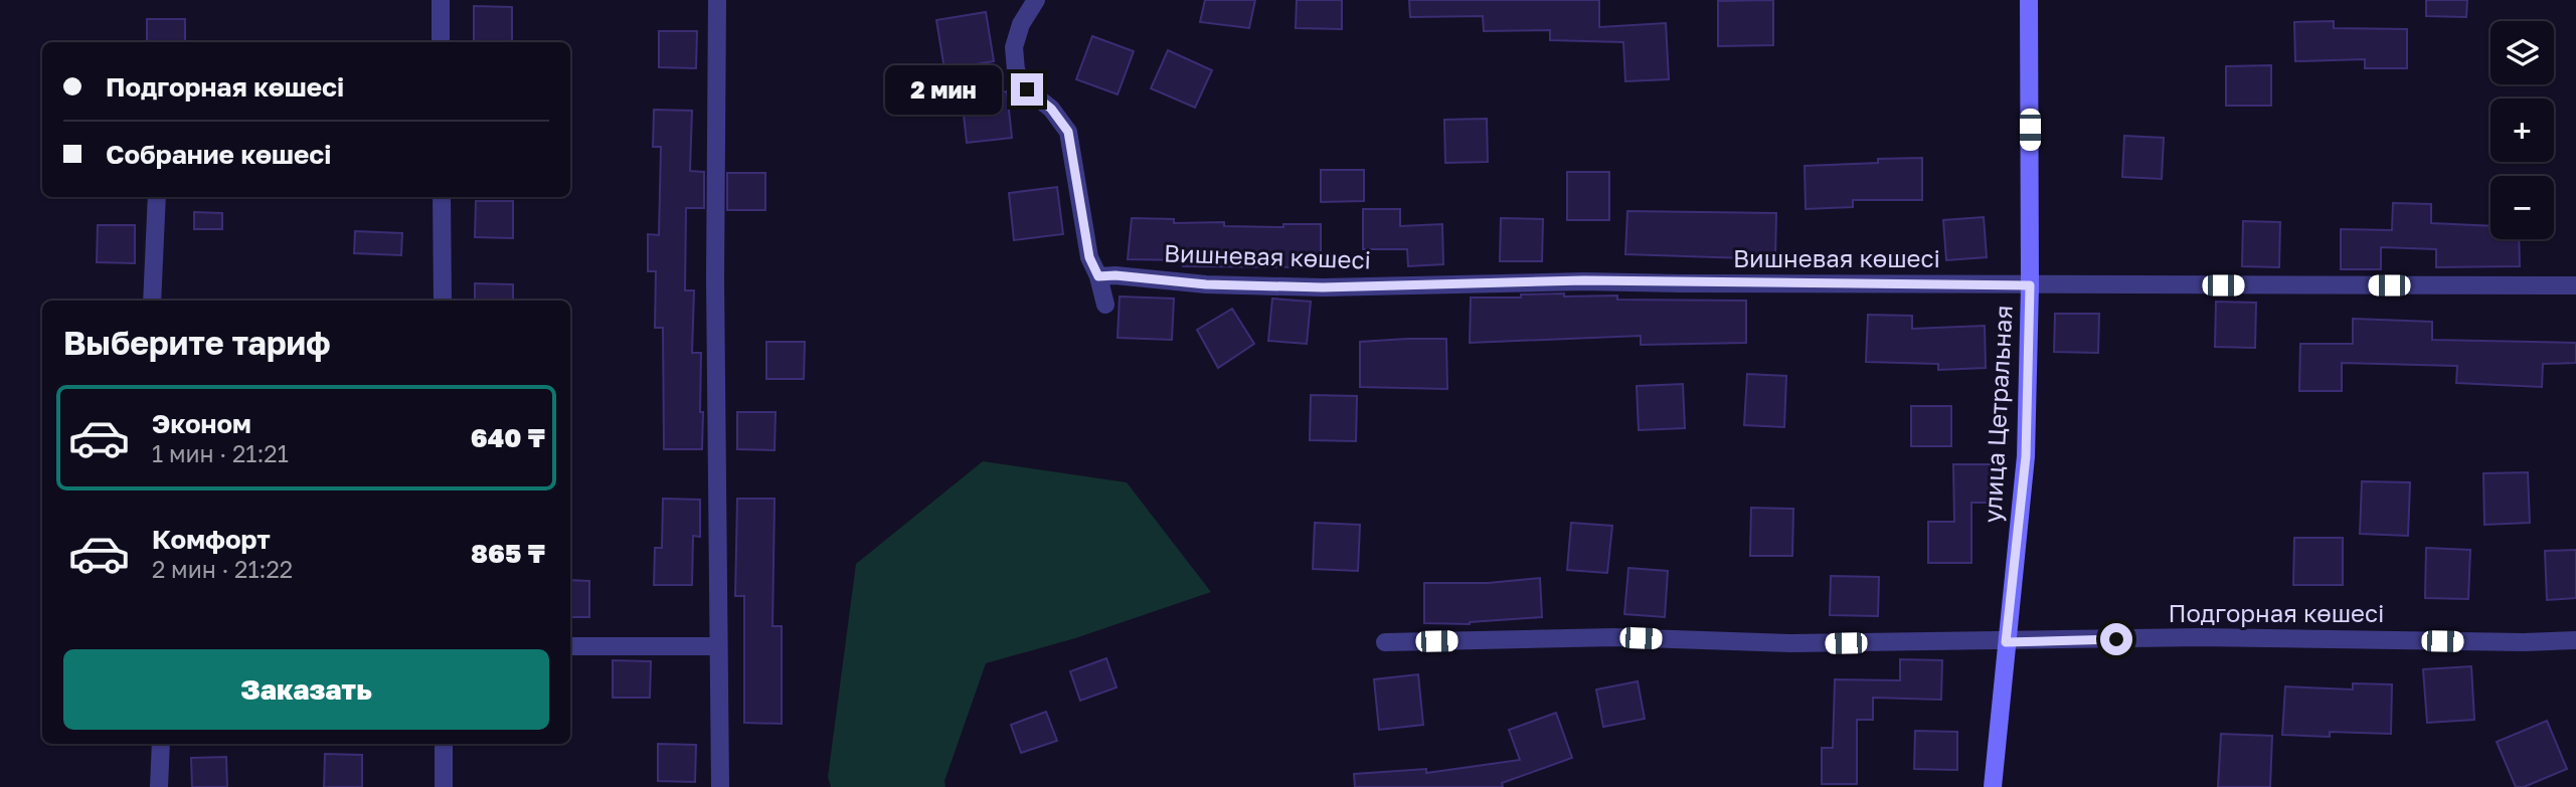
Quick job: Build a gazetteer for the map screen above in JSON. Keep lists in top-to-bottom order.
{
  "streets": {
    "street": ["Вишневая көшесі", "улица Цетральная", "Подгорная көшесі"]
  },
  "crossings": [
    ["Вишневая көшесі", "улица Цетральная"],
    ["улица Цетральная", "Подгорная көшесі"]
  ],
  "page": {
    "map_buttons": ["+", "−"],
    "banner": ["Подгорная көшесі", "Собрание көшесі"],
    "bubble": "2 мин",
    "heading": "Выберите тариф",
    "list": [
      {
        "name": "Эконом",
        "note": "1 мин · 21:21",
        "value": "640 ₸"
      },
      {
        "name": "Комфорт",
        "note": "2 мин · 21:22",
        "value": "865 ₸"
      }
    ],
    "buttons": "Заказать"
  }
}
